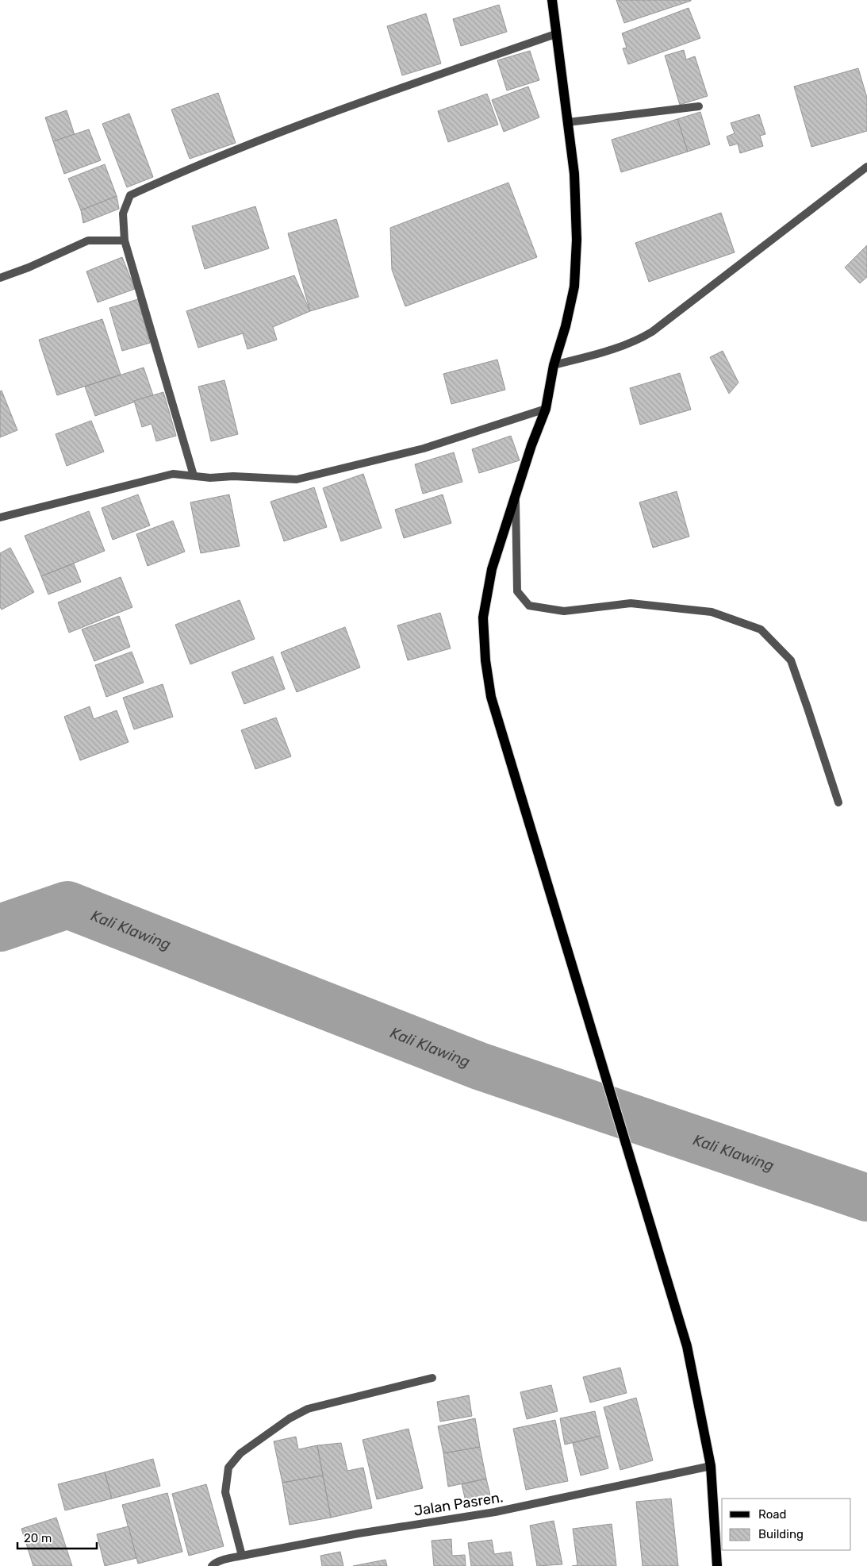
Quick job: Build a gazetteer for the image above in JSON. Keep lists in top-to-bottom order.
{
  "streets": {
    "street": ["Jalan Pasren."]
  },
  "water": ["Kali Klawing"],
  "legend": ["Road", "Building"],
  "scale_bar": "20 m"
}
